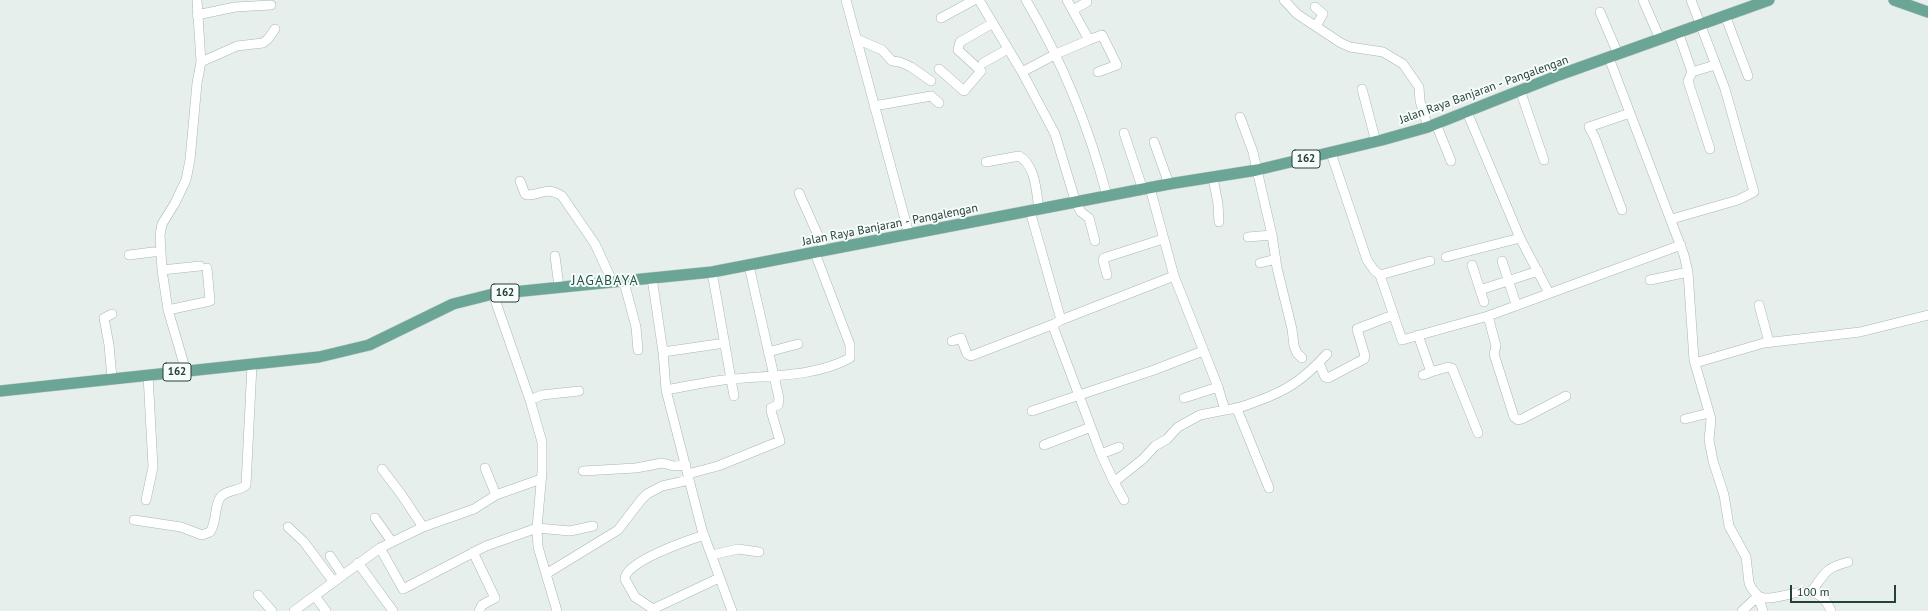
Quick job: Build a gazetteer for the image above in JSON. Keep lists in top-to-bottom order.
{
  "streets": {
    "main road": ["Jalan Raya Banjaran - Pangalengan", "162"]
  },
  "districts": ["JAGABAYA"],
  "scale_bar": "100 m"
}
